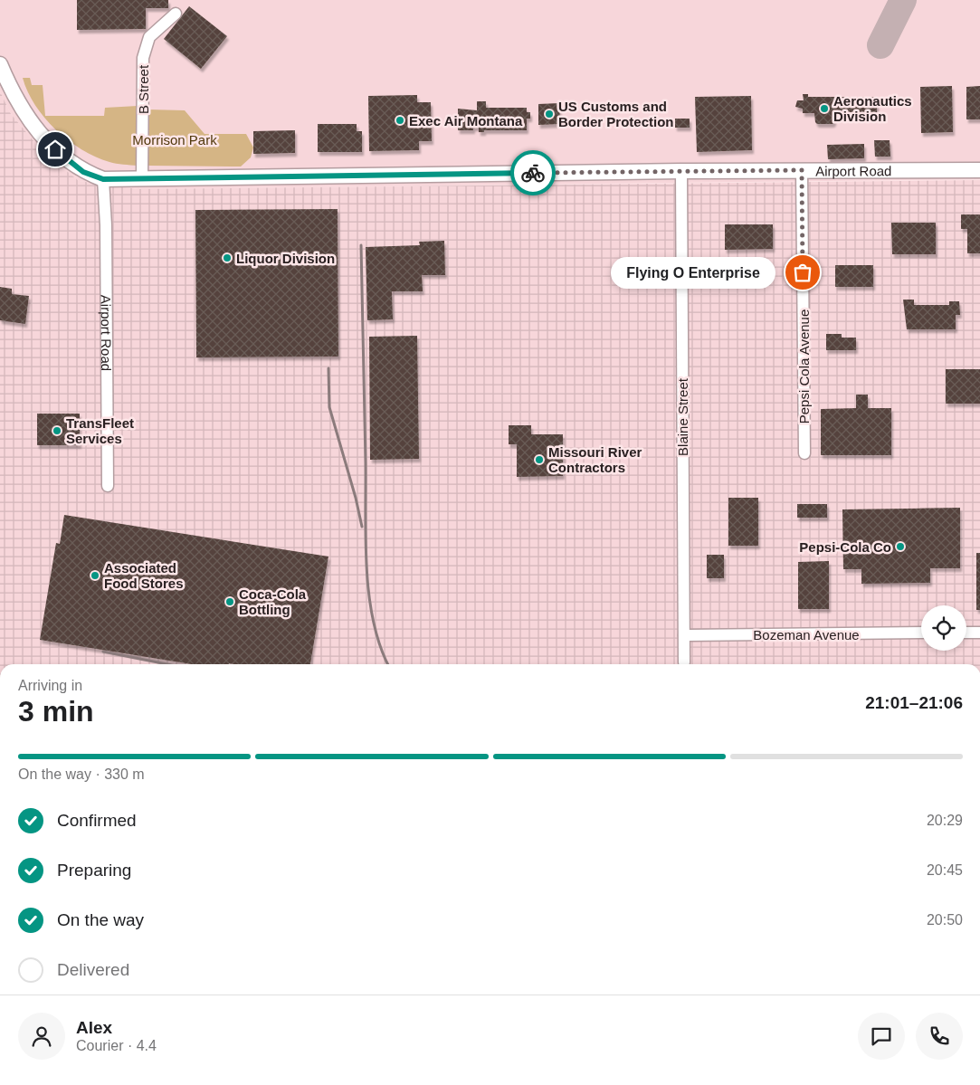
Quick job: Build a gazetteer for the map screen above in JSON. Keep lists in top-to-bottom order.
{
  "streets": {
    "street": [
      "B Street",
      "Airport Road",
      "Pepsi Cola Avenue",
      "Blaine Street",
      "Bozeman Avenue"
    ]
  },
  "crossings": [
    ["B Street", "Airport Road"],
    ["Airport Road", "Pepsi Cola Avenue"],
    ["Airport Road", "Blaine Street"],
    ["Blaine Street", "Bozeman Avenue"]
  ],
  "parks": ["Morrison Park"],
  "places": [
    "Aeronautics Division",
    "US Customs and Border Protection",
    "Exec Air Montana",
    "Liquor Division",
    "Flying O Enterprise",
    "TransFleet Services",
    "Missouri River Contractors",
    "Pepsi-Cola Co",
    "Associated Food Stores",
    "Coca-Cola Bottling"
  ],
  "page": {
    "bubble": "Flying O Enterprise",
    "heading": ["3 min", "Arriving in", "21:01–21:06"],
    "panel": ["Alex", "Courier · 4.4"],
    "bar": "On the way · 330 m",
    "list": [
      ["Confirmed", "20:29"],
      ["Preparing", "20:45"],
      ["On the way", "20:50"],
      "Delivered"
    ]
  }
}
